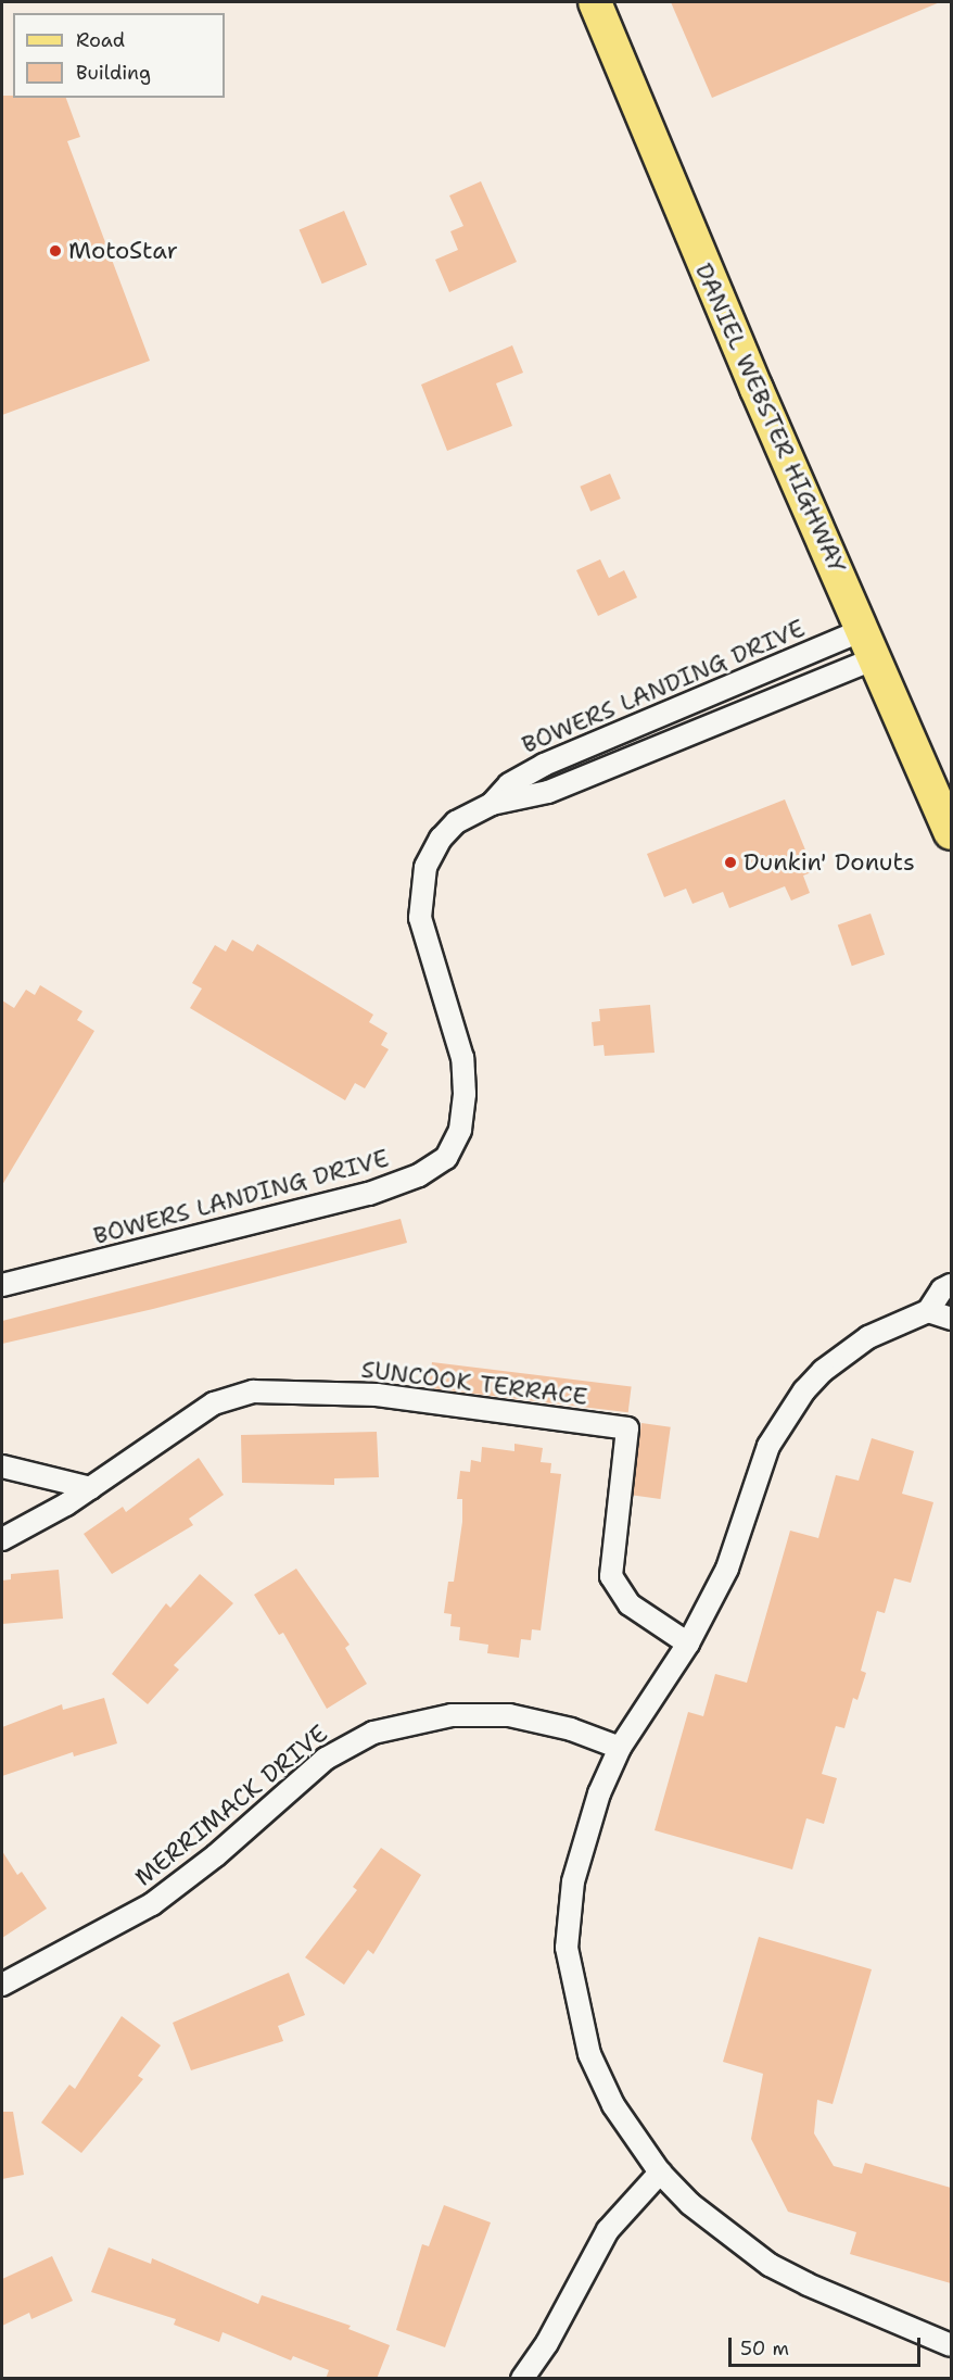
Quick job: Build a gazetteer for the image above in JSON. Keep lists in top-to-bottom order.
{
  "streets": {
    "main road": ["DANIEL WEBSTER HIGHWAY"],
    "street": ["BOWERS LANDING DRIVE", "SUNCOOK TERRACE", "MERRIMACK DRIVE"]
  },
  "crossings": [
    ["DANIEL WEBSTER HIGHWAY", "BOWERS LANDING DRIVE"]
  ],
  "places": ["MotoStar", "Dunkin' Donuts"],
  "legend": ["Road", "Building"],
  "scale_bar": "50 m"
}
